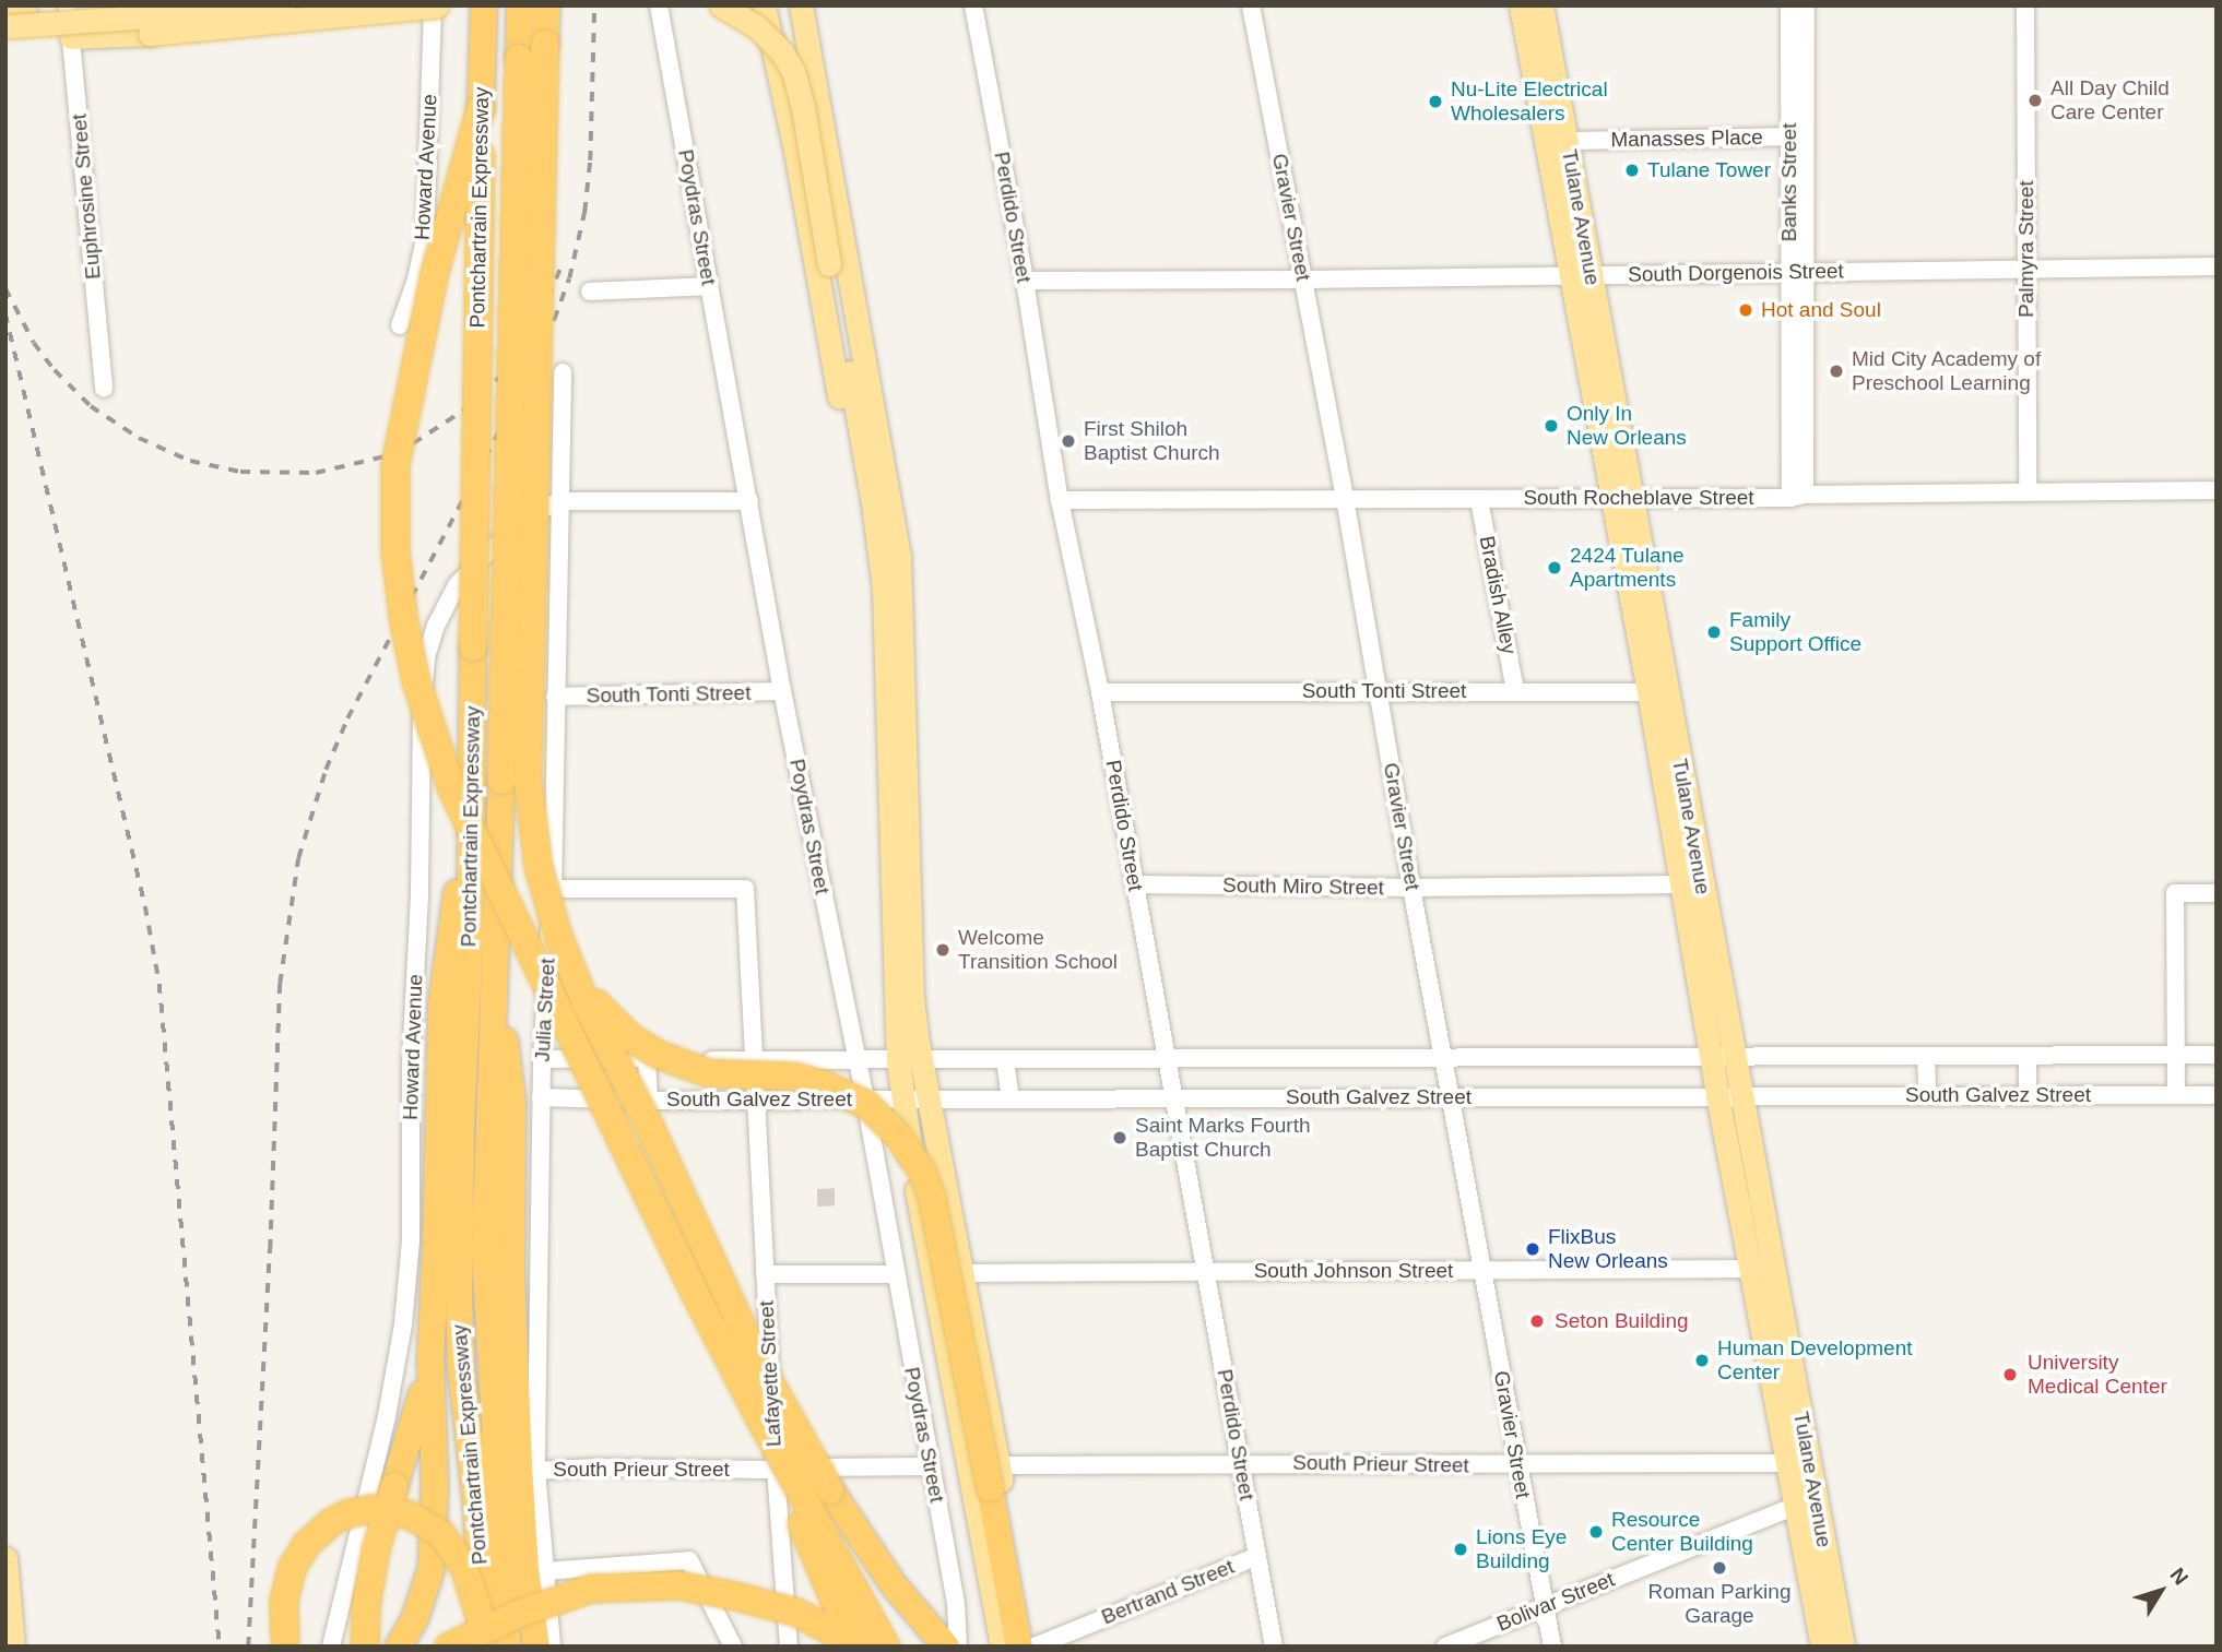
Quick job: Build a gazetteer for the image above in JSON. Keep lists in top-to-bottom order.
{
  "streets": {
    "highway": ["Pontchartrain Expressway"],
    "main road": ["Poydras Street", "Tulane Avenue"],
    "street": [
      "Manasses Place",
      "Howard Avenue",
      "Banks Street",
      "Euphrosine Street",
      "Perdido Street",
      "Gravier Street",
      "Palmyra Street",
      "South Dorgenois Street",
      "South Rocheblave Street",
      "Bradish Alley",
      "South Tonti Street",
      "South Miro Street",
      "Julia Street",
      "South Galvez Street",
      "South Johnson Street",
      "Lafayette Street",
      "South Prieur Street",
      "Bertrand Street",
      "Bolivar Street"
    ]
  },
  "crossings": [
    ["Manasses Place", "Banks Street"],
    ["Manasses Place", "Tulane Avenue"],
    ["Howard Avenue", "Julia Street"],
    ["Banks Street", "South Dorgenois Street"],
    ["Banks Street", "South Rocheblave Street"],
    ["Poydras Street", "South Tonti Street"],
    ["Poydras Street", "South Galvez Street"],
    ["Poydras Street", "South Johnson Street"],
    ["Poydras Street", "South Prieur Street"],
    ["Poydras Street", "Bertrand Street"],
    ["Perdido Street", "South Dorgenois Street"],
    ["Perdido Street", "South Rocheblave Street"],
    ["Perdido Street", "South Tonti Street"],
    ["Perdido Street", "South Miro Street"],
    ["Perdido Street", "South Galvez Street"],
    ["Perdido Street", "South Johnson Street"],
    ["Perdido Street", "South Prieur Street"],
    ["Perdido Street", "Bertrand Street"],
    ["Gravier Street", "South Dorgenois Street"],
    ["Gravier Street", "South Rocheblave Street"],
    ["Gravier Street", "South Tonti Street"],
    ["Gravier Street", "South Miro Street"],
    ["Gravier Street", "South Galvez Street"],
    ["Gravier Street", "South Johnson Street"],
    ["Gravier Street", "South Prieur Street"],
    ["Gravier Street", "Bolivar Street"],
    ["Tulane Avenue", "South Dorgenois Street"],
    ["Tulane Avenue", "South Rocheblave Street"],
    ["Tulane Avenue", "South Tonti Street"],
    ["Tulane Avenue", "South Miro Street"],
    ["Tulane Avenue", "South Galvez Street"],
    ["Tulane Avenue", "South Johnson Street"],
    ["Tulane Avenue", "South Prieur Street"],
    ["Tulane Avenue", "Bolivar Street"],
    ["Palmyra Street", "South Dorgenois Street"],
    ["Palmyra Street", "South Rocheblave Street"],
    ["South Rocheblave Street", "Bradish Alley"],
    ["Bradish Alley", "South Tonti Street"],
    ["South Tonti Street", "Julia Street"],
    ["Julia Street", "South Galvez Street"],
    ["Julia Street", "Lafayette Street"],
    ["Julia Street", "South Prieur Street"],
    ["South Galvez Street", "Lafayette Street"],
    ["Lafayette Street", "South Prieur Street"]
  ],
  "places": [
    "All Day Child Care Center",
    "Nu-Lite Electrical Wholesalers",
    "Tulane Tower",
    "Hot and Soul",
    "Mid City Academy of Preschool Learning",
    "Only In New Orleans",
    "First Shiloh Baptist Church",
    "2424 Tulane Apartments",
    "Family Support Office",
    "Welcome Transition School",
    "Saint Marks Fourth Baptist Church",
    "FlixBus New Orleans",
    "Seton Building",
    "Human Development Center",
    "University Medical Center",
    "Resource Center Building",
    "Lions Eye Building",
    "Roman Parking Garage"
  ],
  "north": "top right"
}
